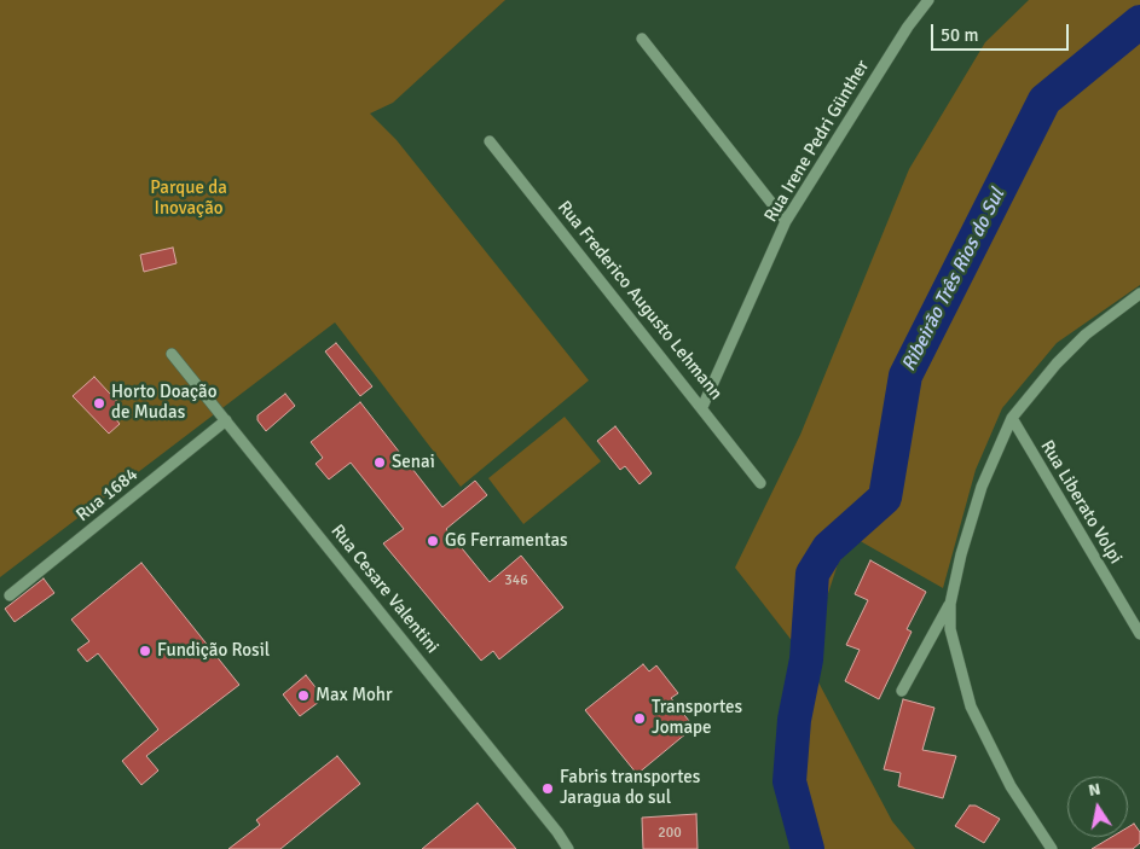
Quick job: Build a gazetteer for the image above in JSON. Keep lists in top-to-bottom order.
{
  "streets": {
    "street": [
      "Rua Irene Pedri Günther",
      "Rua Frederico Augusto Lehmann",
      "Rua 1684",
      "Rua Liberato Volpi",
      "Rua Cesare Valentini"
    ]
  },
  "crossings": [
    ["Rua Irene Pedri Günther", "Rua Frederico Augusto Lehmann"],
    ["Rua 1684", "Rua Cesare Valentini"]
  ],
  "water": ["Ribeirão Três Rios do Sul"],
  "parks": ["Parque da Inovação"],
  "places": [
    "Horto Doação de Mudas",
    "Senai",
    "G6 Ferramentas",
    "Fundição Rosil",
    "Max Mohr",
    "Transportes Jomape",
    "Fabris transportes Jaragua do sul"
  ],
  "house_numbers": ["346", "200"],
  "scale_bar": "50 m",
  "north": "top"
}
